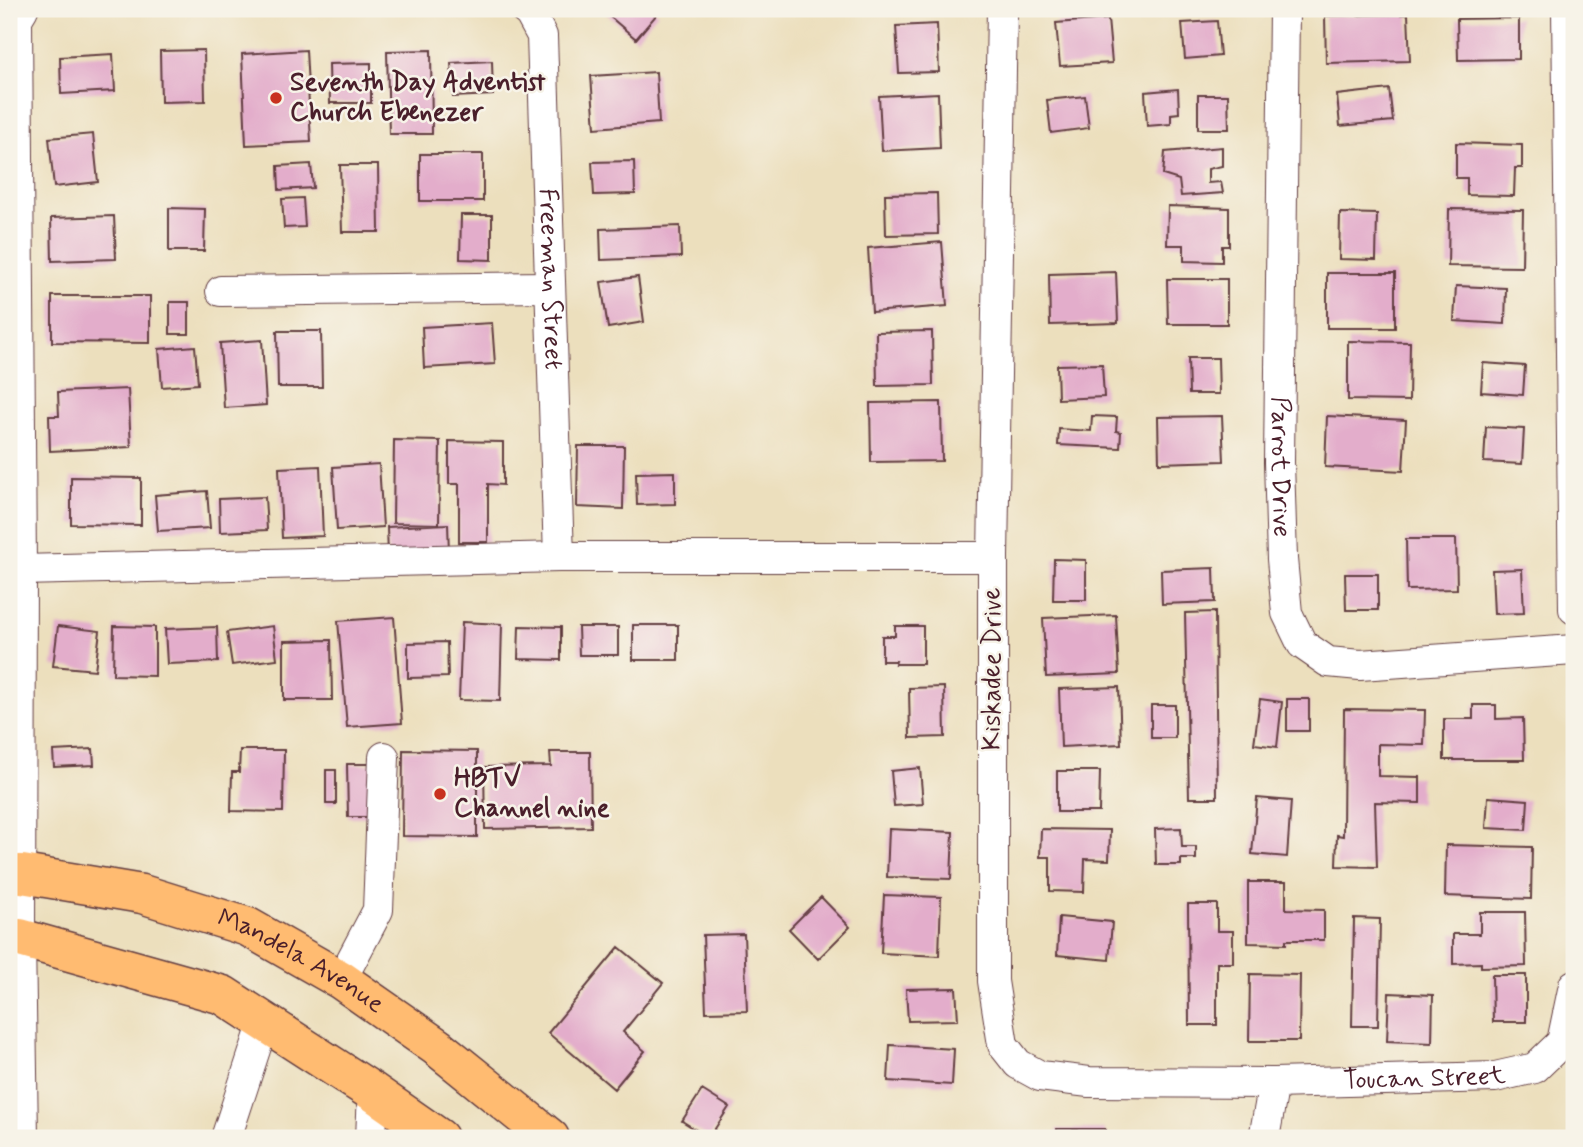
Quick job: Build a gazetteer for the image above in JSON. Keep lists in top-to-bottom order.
{
  "streets": {
    "main road": ["Mandela Avenue"],
    "street": [
      "Freeman Street",
      "Parrot Drive",
      "Kiskadee Drive",
      "Toucan Street"
    ]
  },
  "crossings": [
    ["Kiskadee Drive", "Toucan Street"]
  ],
  "places": ["Seventh Day Adventist Church Ebenezer", "HBTV Channel nine"]
}
